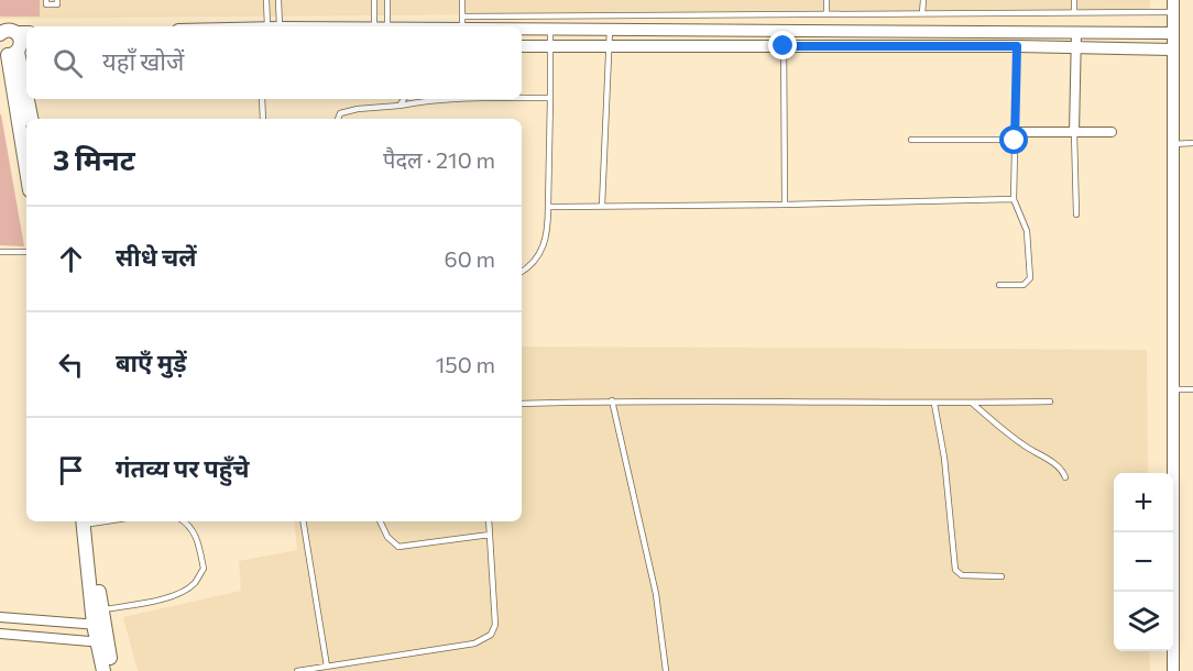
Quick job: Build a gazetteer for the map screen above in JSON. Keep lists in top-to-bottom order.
{
  "page": {
    "search": "यहाँ खोजें",
    "heading": ["3 मिनट", "पैदल · 210 m"],
    "list": [
      ["सीधे चलें", "60 m"],
      ["बाएँ मुड़ें", "150 m"],
      "गंतव्य पर पहुँचे"
    ],
    "map_buttons": ["+", "−"]
  }
}
